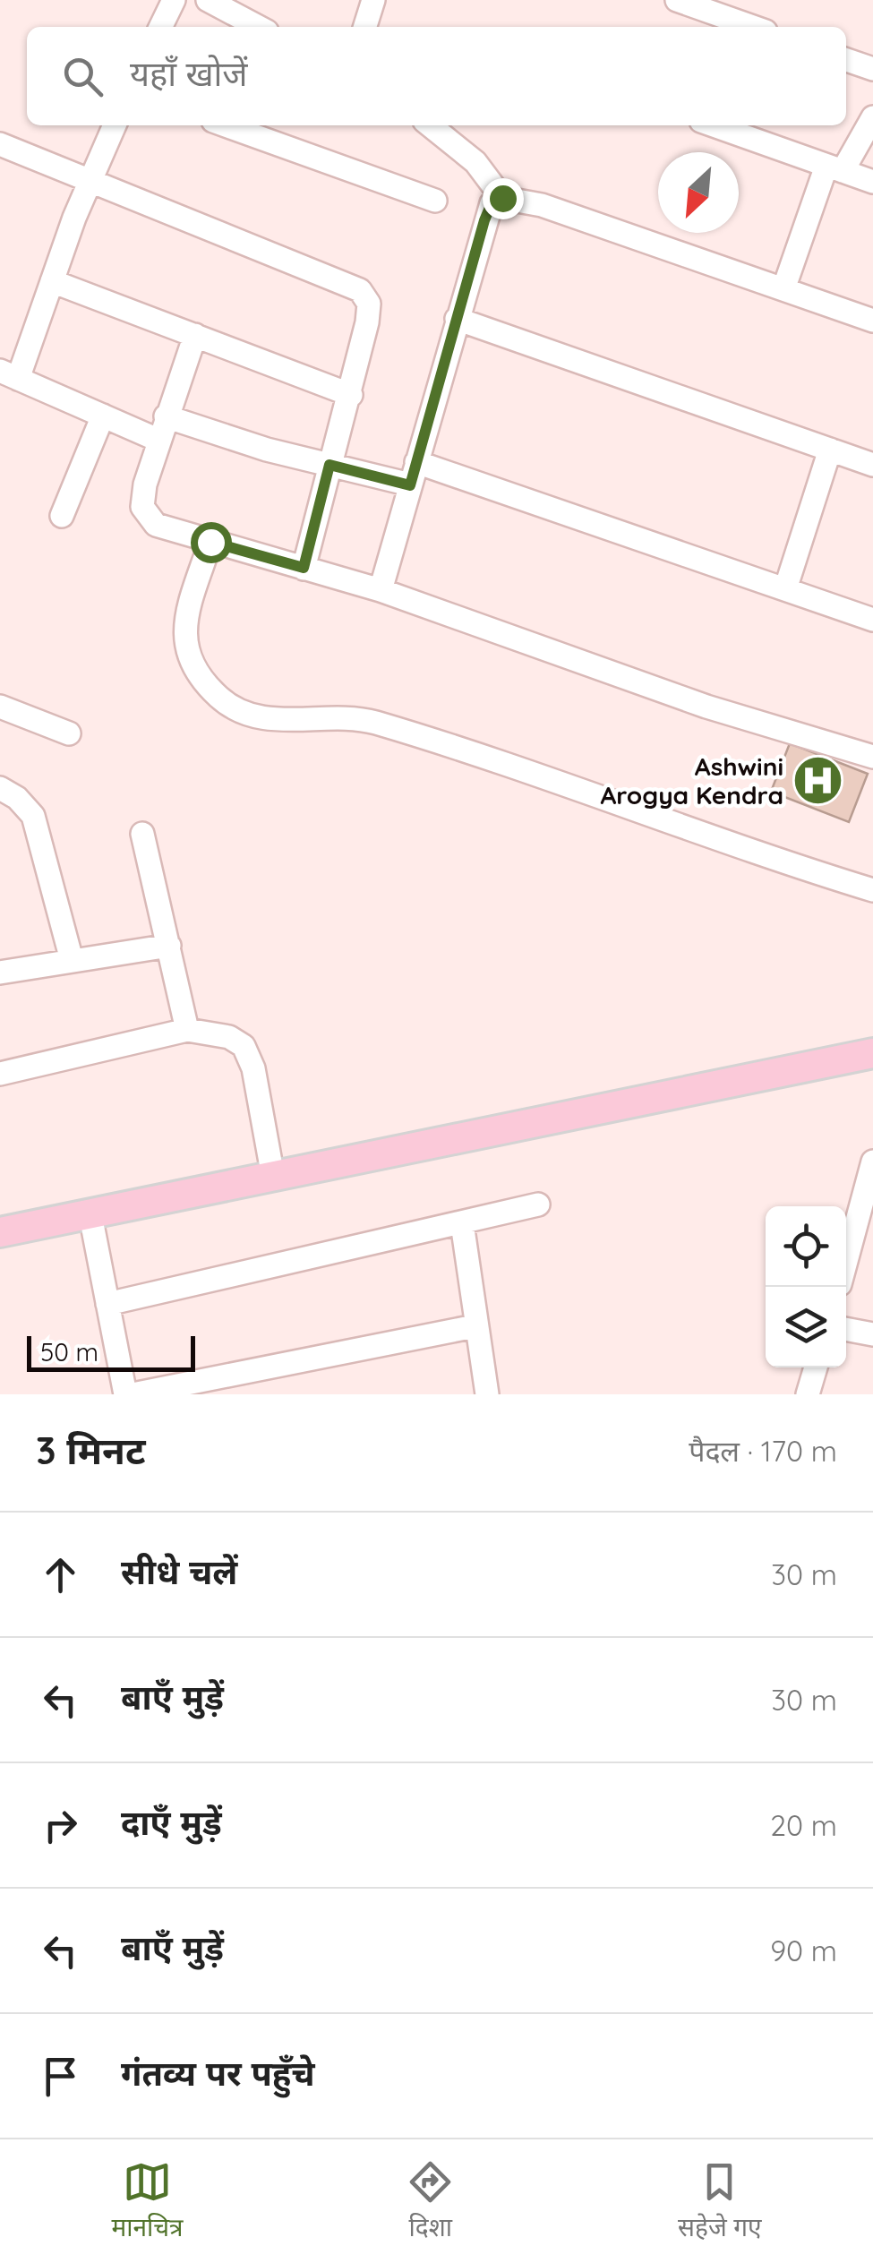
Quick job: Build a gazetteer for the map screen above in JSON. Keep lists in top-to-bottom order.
{
  "places": {
    "hospital": ["Ashwini Arogya Kendra"]
  },
  "scale_bar": "50 m",
  "north": "bottom left",
  "page": {
    "search": "यहाँ खोजें",
    "scale": "50 m",
    "heading": ["3 मिनट", "पैदल · 170 m"],
    "list": [
      ["सीधे चलें", "30 m"],
      ["बाएँ मुड़ें", "30 m"],
      ["दाएँ मुड़ें", "20 m"],
      ["बाएँ मुड़ें", "90 m"],
      "गंतव्य पर पहुँचे"
    ],
    "nav": ["मानचित्र", "दिशा", "सहेजे गए"]
  }
}
